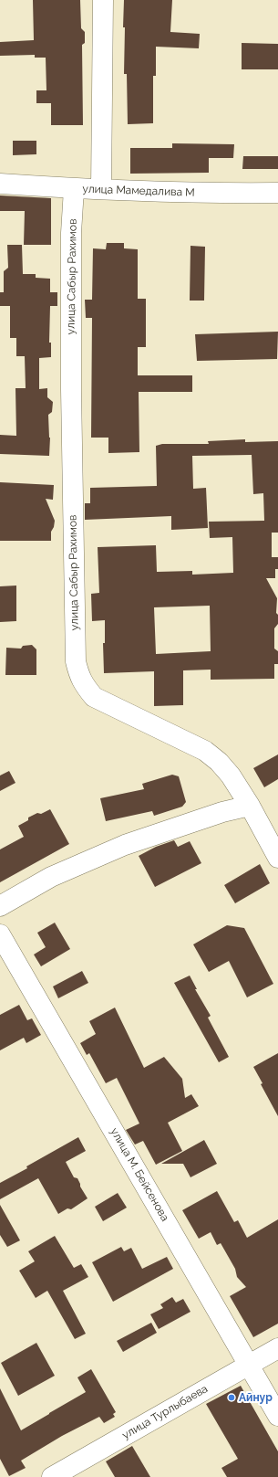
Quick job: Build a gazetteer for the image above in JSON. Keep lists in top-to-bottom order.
{
  "streets": {
    "street": [
      "улица Мамедалива М",
      "улица Сабыр Рахимов",
      "улица М. Бейсенова",
      "улица Турлыбаева"
    ]
  },
  "crossings": [
    ["улица Мамедалива М", "улица Сабыр Рахимов"],
    ["улица М. Бейсенова", "улица Турлыбаева"]
  ],
  "places": ["Айнур"]
}
